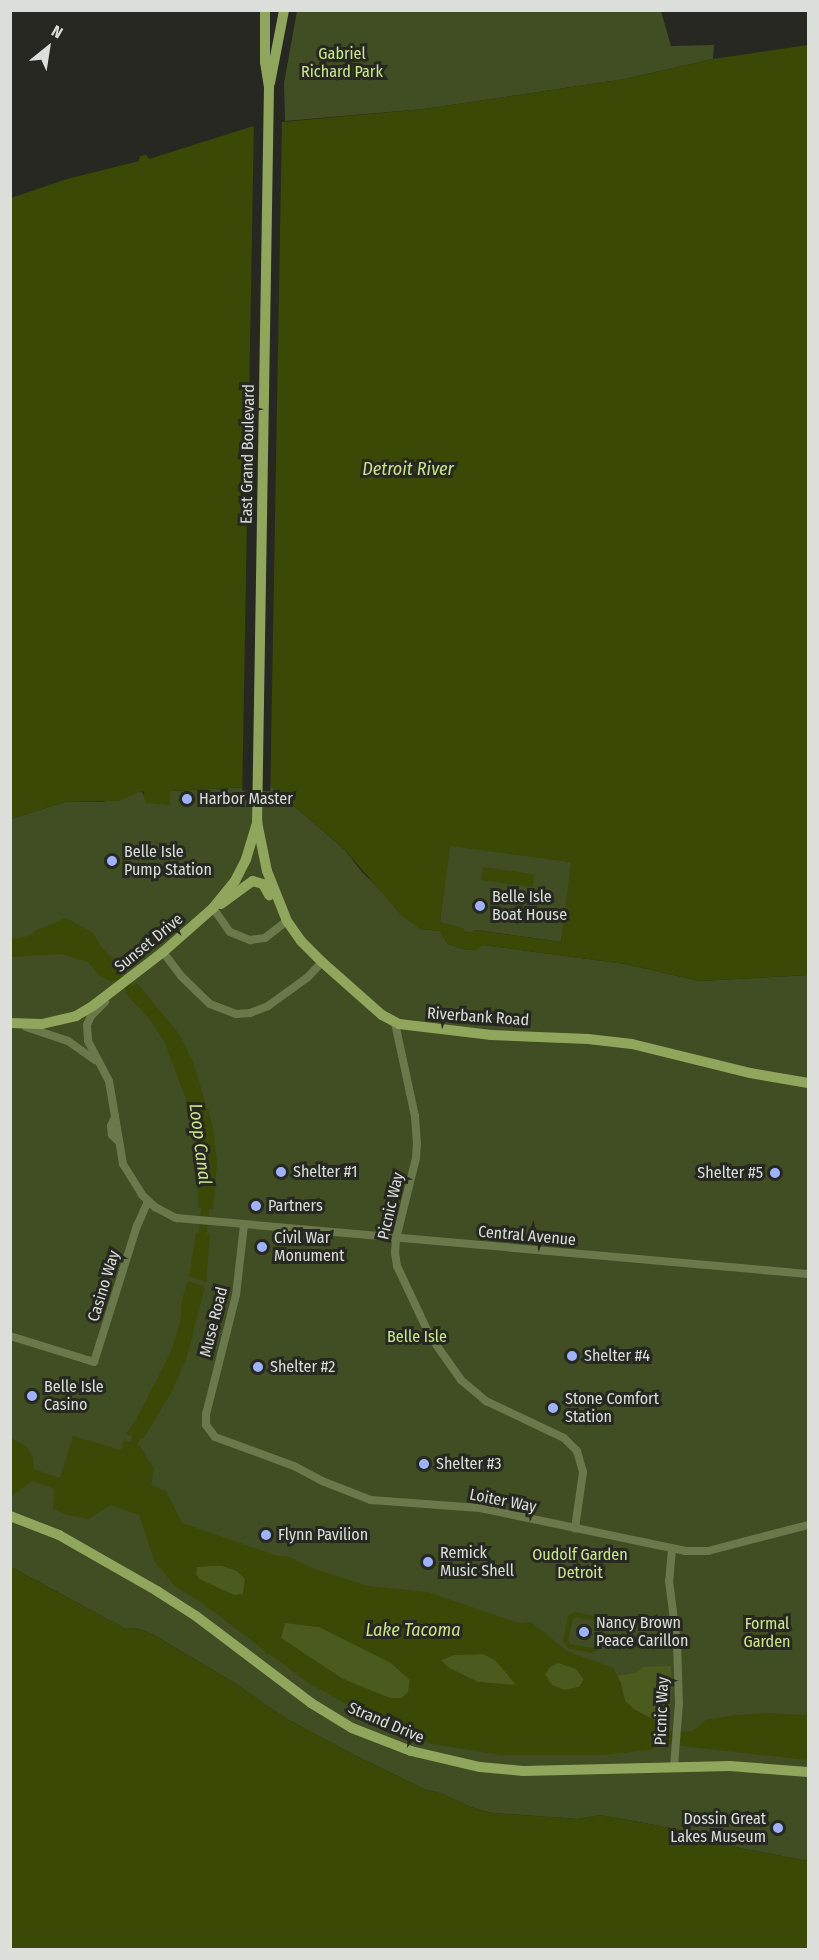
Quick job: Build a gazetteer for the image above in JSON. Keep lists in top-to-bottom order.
{
  "streets": {
    "street": [
      "East Grand Boulevard",
      "Sunset Drive",
      "Riverbank Road",
      "Picnic Way",
      "Central Avenue",
      "Casino Way",
      "Muse Road",
      "Loiter Way",
      "Strand Drive"
    ]
  },
  "crossings": [
    ["East Grand Boulevard", "Sunset Drive"],
    ["East Grand Boulevard", "Riverbank Road"],
    ["Sunset Drive", "Riverbank Road"],
    ["Riverbank Road", "Picnic Way"],
    ["Picnic Way", "Central Avenue"],
    ["Picnic Way", "Loiter Way"],
    ["Picnic Way", "Strand Drive"],
    ["Central Avenue", "Casino Way"],
    ["Central Avenue", "Muse Road"],
    ["Muse Road", "Loiter Way"]
  ],
  "water": ["Detroit River", "Loop Canal", "Lake Tacoma"],
  "parks": [
    "Gabriel Richard Park",
    "Belle Isle",
    "Oudolf Garden Detroit",
    "Formal Garden"
  ],
  "places": [
    "Harbor Master",
    "Belle Isle Pump Station",
    "Belle Isle Boat House",
    "Shelter #1",
    "Shelter #5",
    "Partners",
    "Civil War Monument",
    "Shelter #4",
    "Shelter #2",
    "Belle Isle Casino",
    "Stone Comfort Station",
    "Shelter #3",
    "Flynn Pavilion",
    "Remick Music Shell",
    "Nancy Brown Peace Carillon",
    "Dossin Great Lakes Museum"
  ],
  "north": "top right"
}
